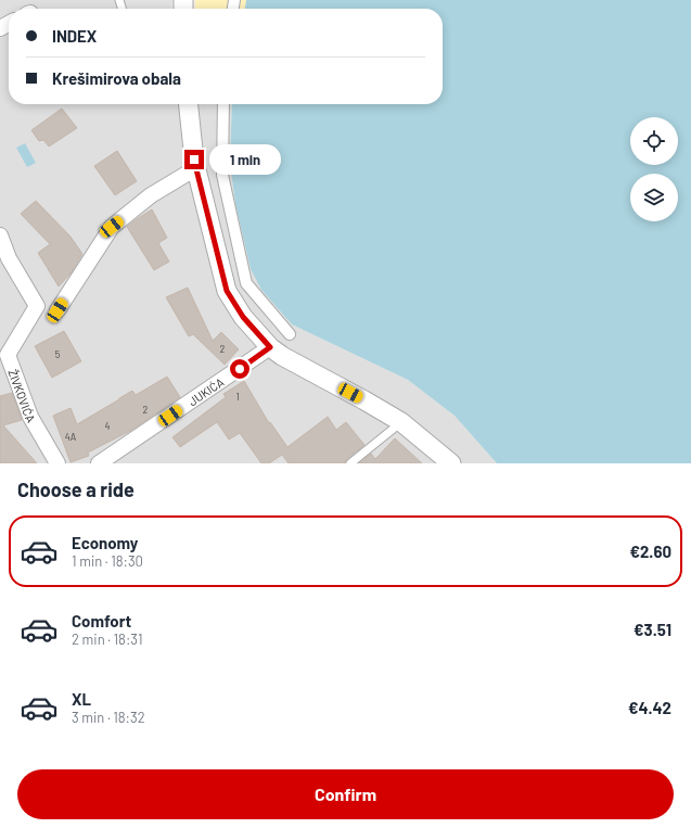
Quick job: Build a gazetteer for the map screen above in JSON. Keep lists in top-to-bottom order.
{
  "streets": {
    "street": ["JUKIĆA", "ŽIVKOVIĆA"]
  },
  "house_numbers": [
    "2",
    "5",
    "1",
    "2",
    "4",
    "4A"
  ],
  "page": {
    "banner": ["INDEX", "Krešimirova obala"],
    "bubble": "1 min",
    "heading": "Choose a ride",
    "list": [
      {
        "name": "Economy",
        "note": "1 min · 18:30",
        "value": "€2.60"
      },
      {
        "name": "Comfort",
        "note": "2 min · 18:31",
        "value": "€3.51"
      },
      {
        "name": "XL",
        "note": "3 min · 18:32",
        "value": "€4.42"
      }
    ],
    "buttons": "Confirm"
  }
}
